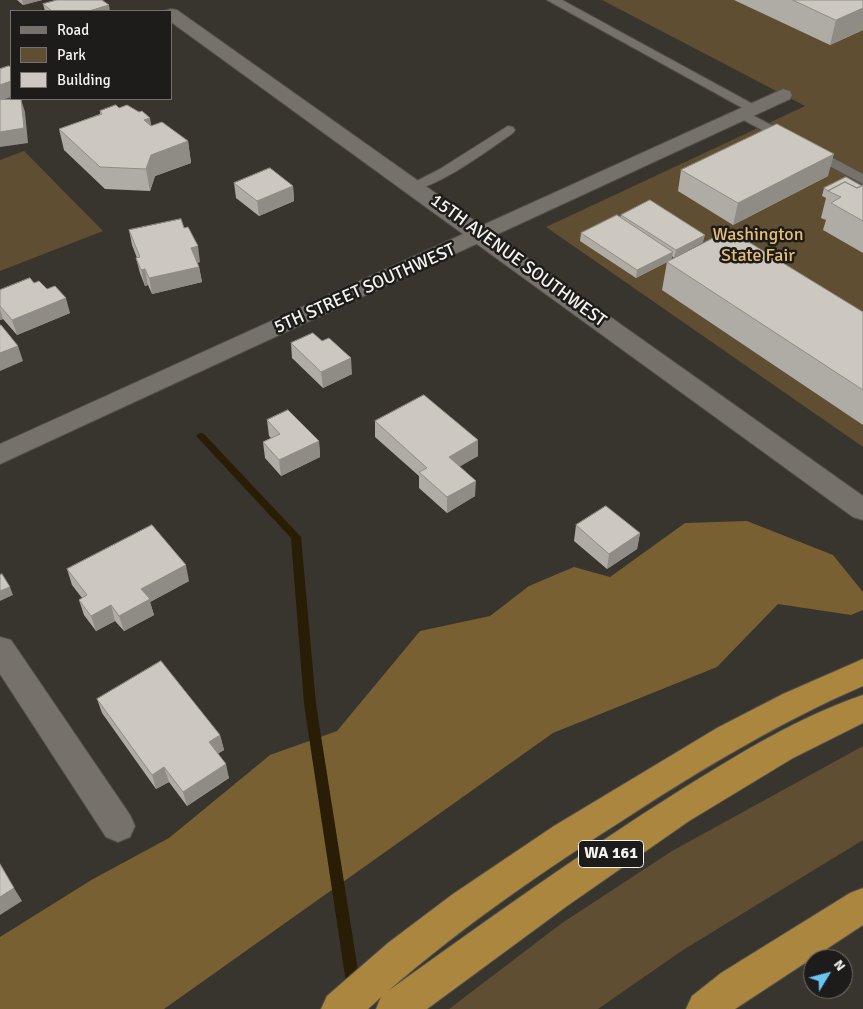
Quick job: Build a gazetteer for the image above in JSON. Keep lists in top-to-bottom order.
{
  "streets": {
    "highway": ["WA 161"],
    "street": ["15TH AVENUE SOUTHWEST", "5TH STREET SOUTHWEST"]
  },
  "crossings": [
    ["15TH AVENUE SOUTHWEST", "5TH STREET SOUTHWEST"]
  ],
  "parks": ["Washington State Fair"],
  "legend": ["Road", "Park", "Building"],
  "north": "top right"
}
